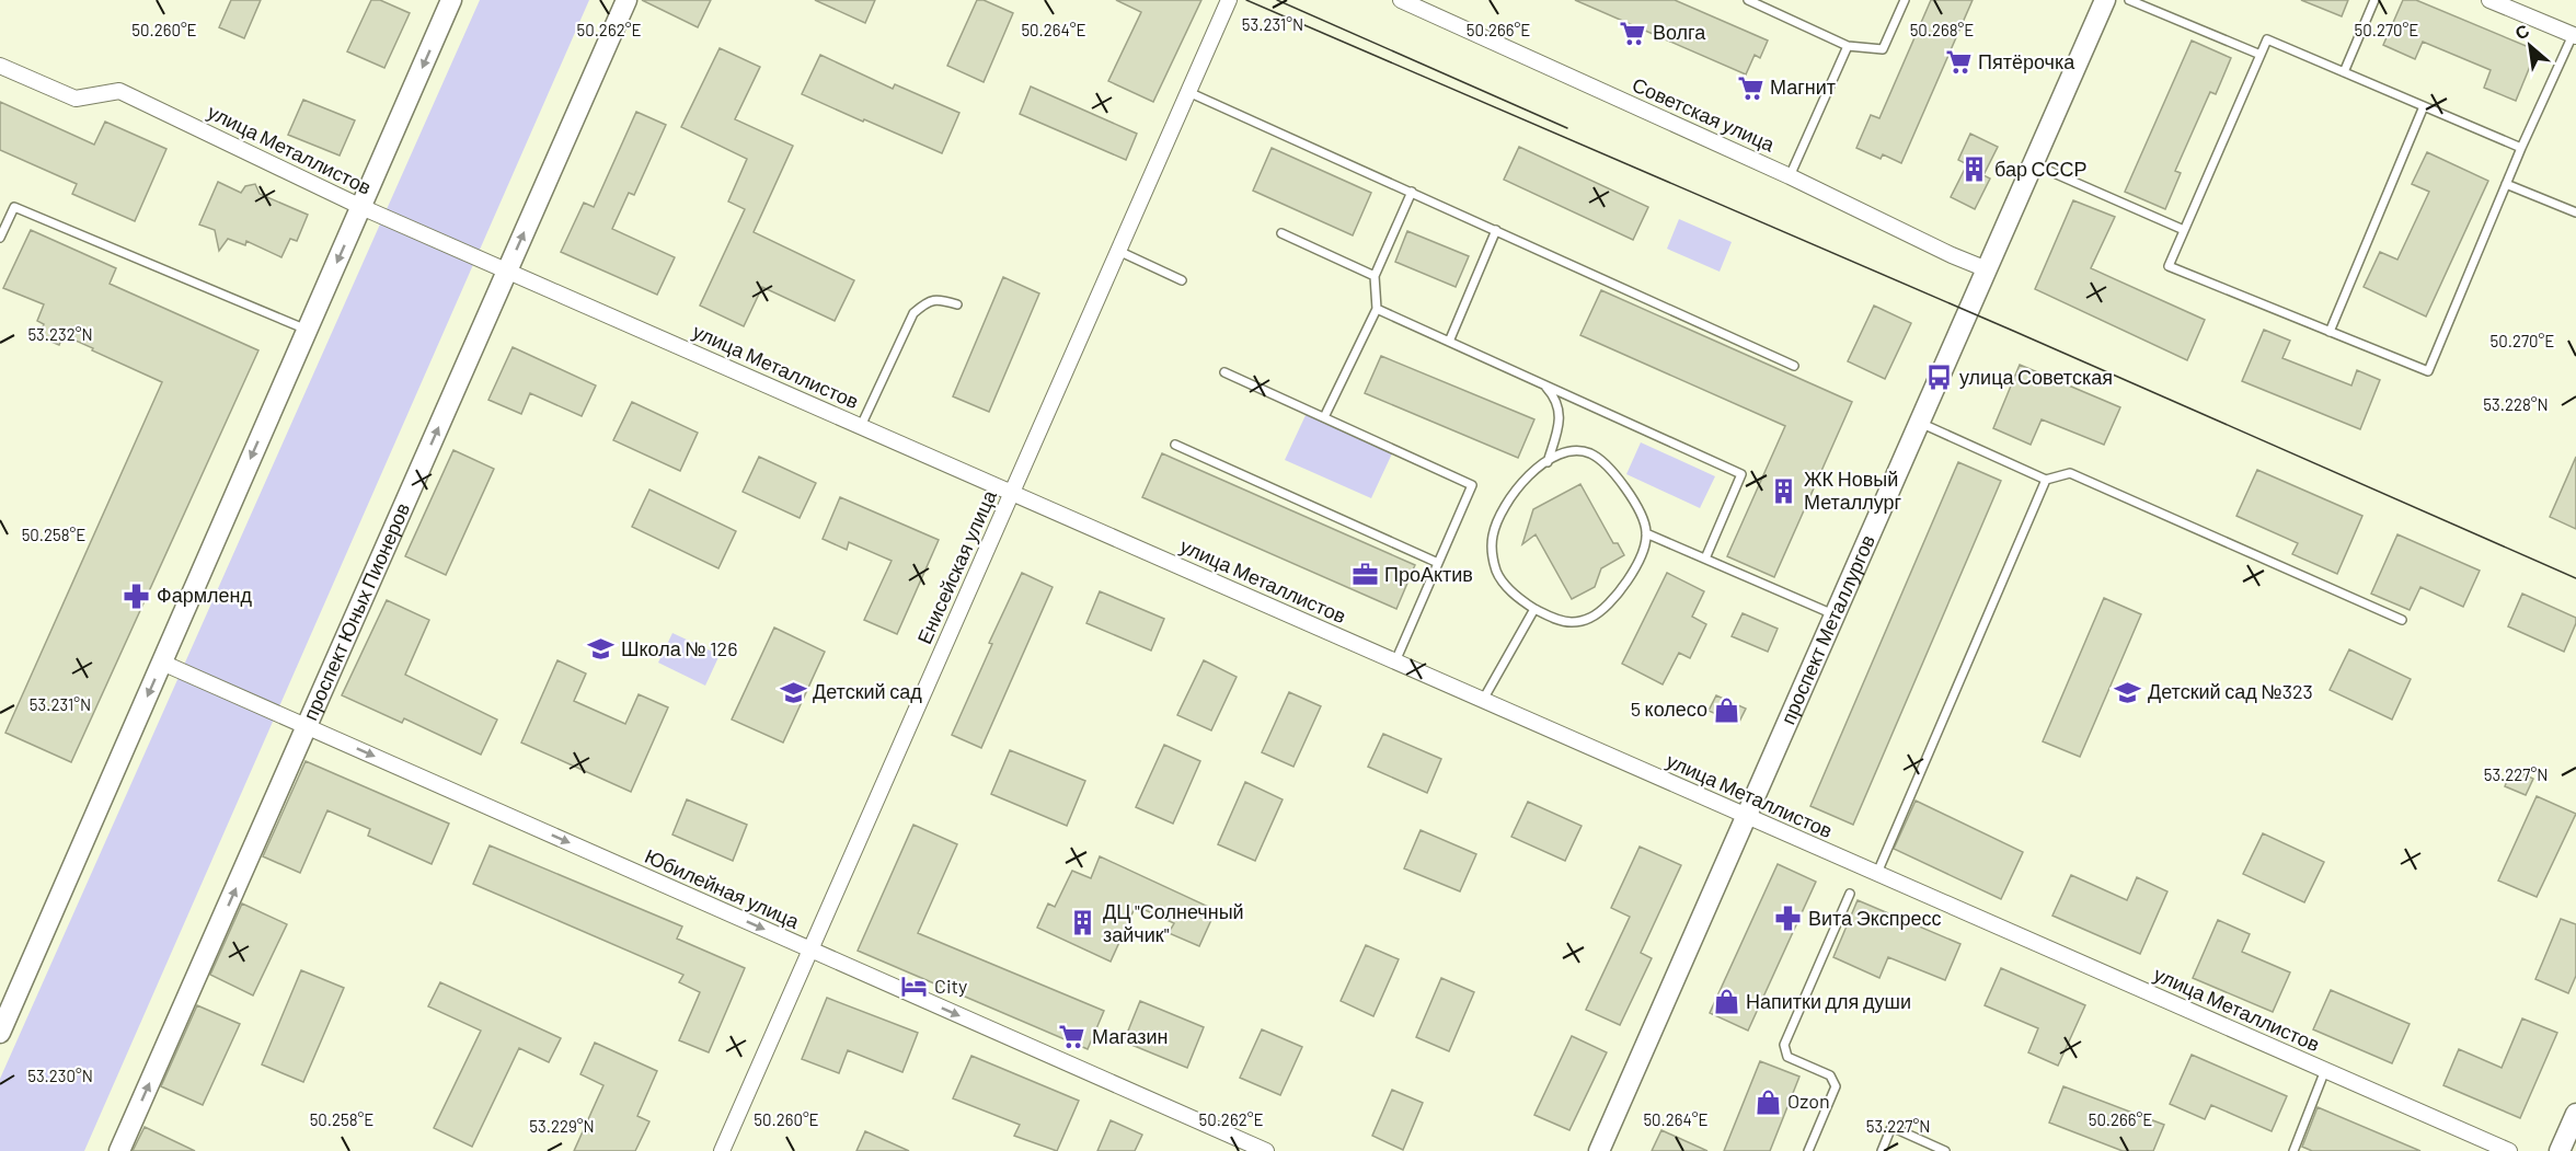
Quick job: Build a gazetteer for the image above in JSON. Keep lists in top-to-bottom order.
{
  "streets": {
    "street": [
      "Советская улица",
      "улица Металлистов",
      "Енисейская улица",
      "проспект Юных Пионеров",
      "проспект Металлургов",
      "Юбилейная улица"
    ]
  },
  "crossings": [
    ["Советская улица", "проспект Металлургов"],
    ["улица Металлистов", "Енисейская улица"],
    ["улица Металлистов", "проспект Юных Пионеров"],
    ["улица Металлистов", "проспект Металлургов"],
    ["Енисейская улица", "Юбилейная улица"],
    ["проспект Юных Пионеров", "Юбилейная улица"]
  ],
  "one_way": ["Юбилейная улица"],
  "places": {
    "supermarket": [
      "Волга",
      "Пятёрочка",
      "Магнит",
      "Магазин"
    ],
    "building": ["бар СССР", "ЖК Новый Металлург", "ДЦ \"Солнечный зайчик\""],
    "bus stop": ["улица Советская"],
    "office": ["ПроАктив"],
    "pharmacy": ["Фармленд", "Вита Экспресс"],
    "school or university": ["Школа № 126", "Детский сад", "Детский сад №323"],
    "shop": ["5 колесо", "Напитки для души", "Ozon"],
    "hotel": ["City"]
  },
  "north": "top left",
  "coordinates": [
    "53.231°N",
    "50.260°E",
    "50.262°E",
    "50.264°E",
    "50.266°E",
    "50.268°E",
    "50.270°E",
    "53.232°N",
    "53.228°N",
    "50.258°E",
    "53.227°N",
    "53.230°N",
    "53.229°N"
  ]
}
